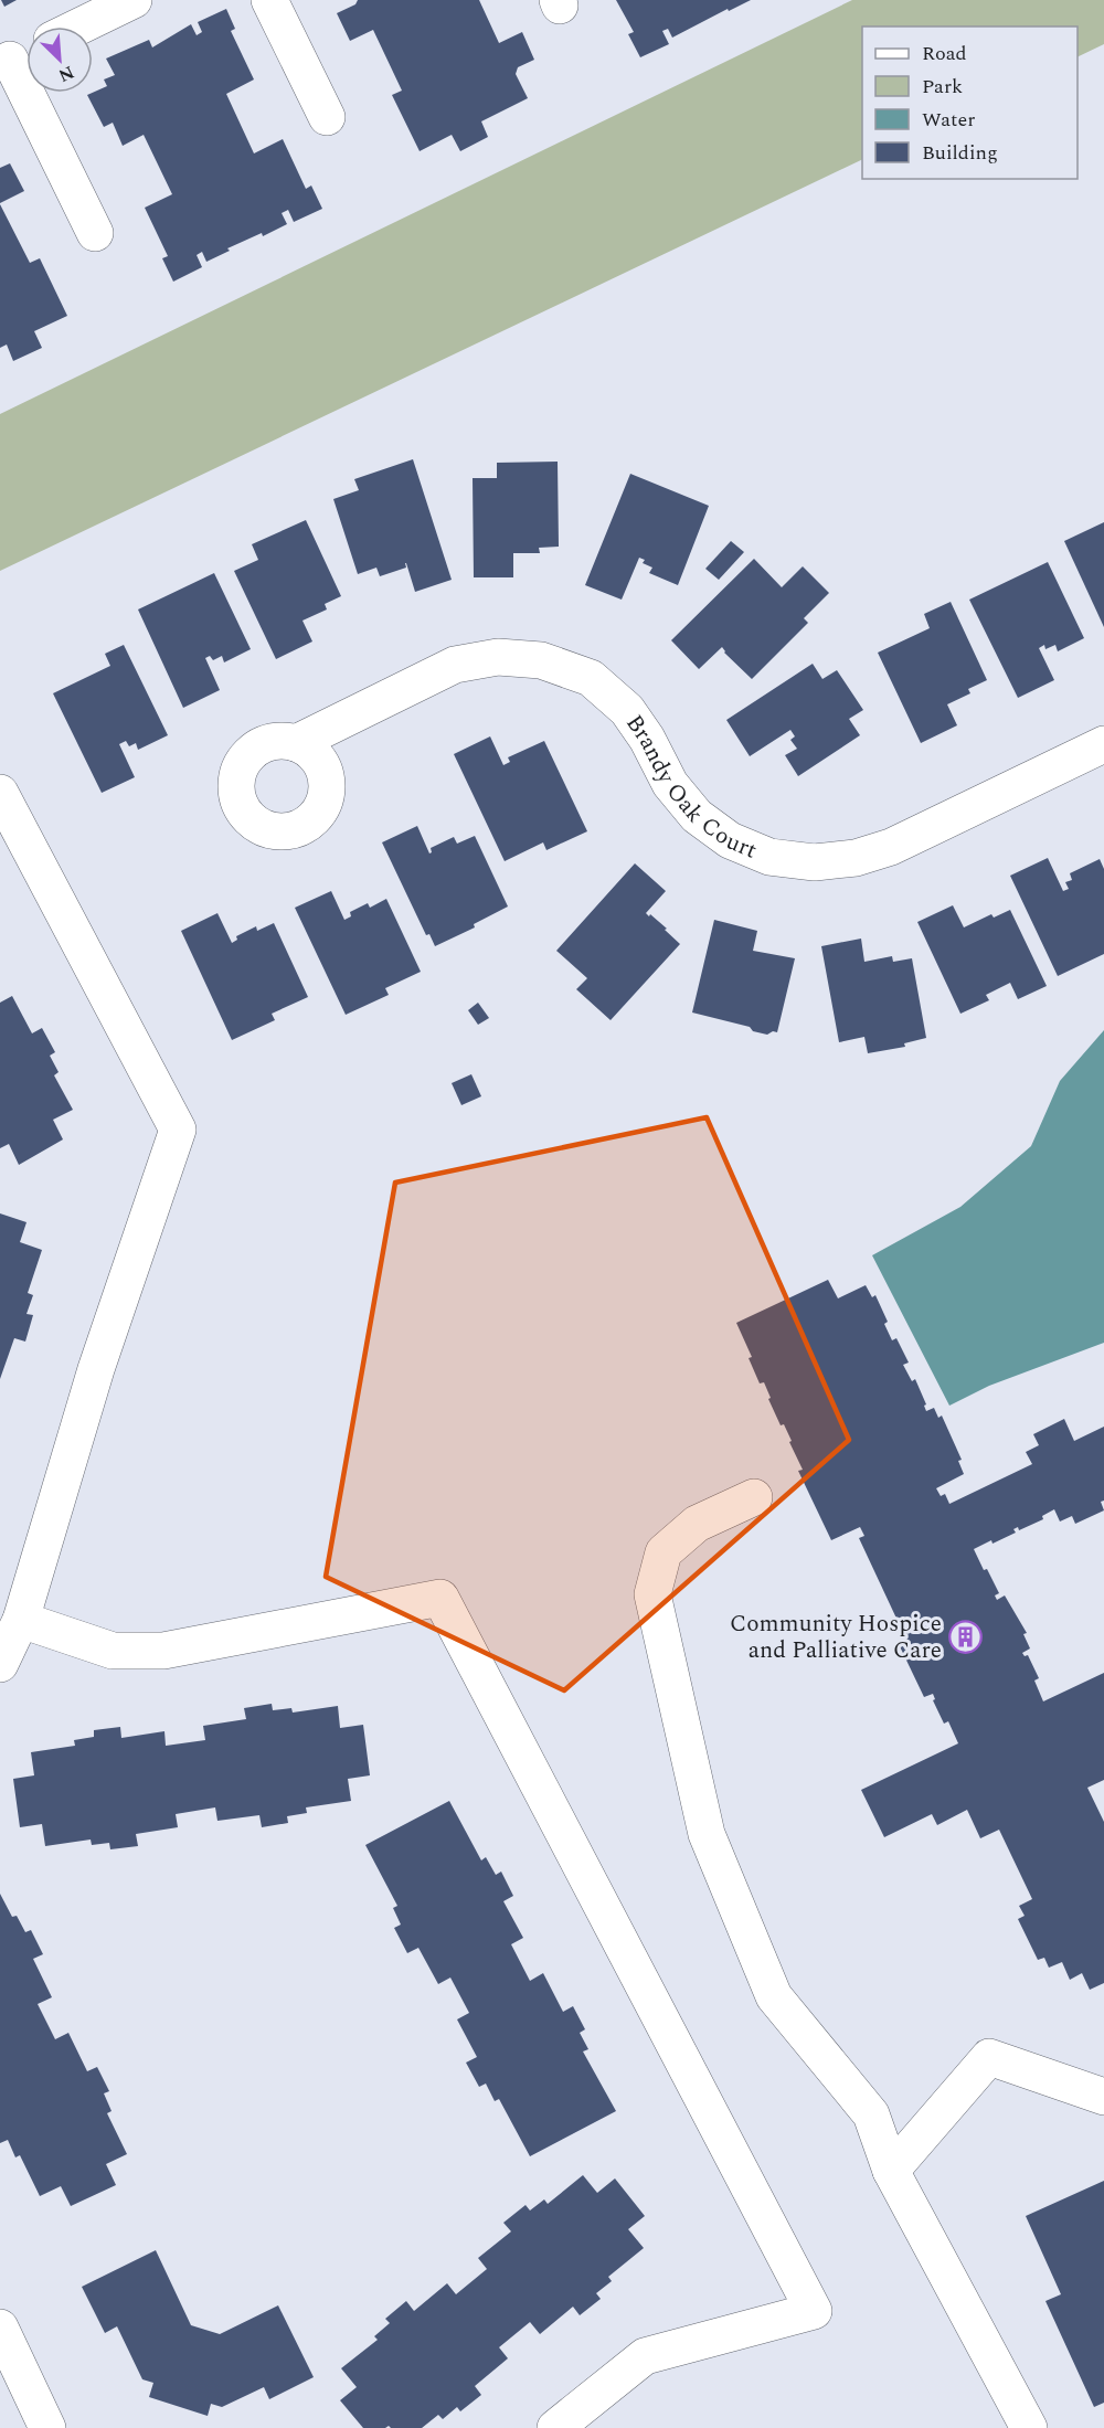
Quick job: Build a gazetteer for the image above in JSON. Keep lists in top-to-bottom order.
{
  "streets": {
    "street": ["Brandy Oak Court"]
  },
  "places": {
    "building": ["Community Hospice and Palliative Care"]
  },
  "legend": [
    "Road",
    "Park",
    "Water",
    "Building"
  ],
  "north": "bottom right"
}
